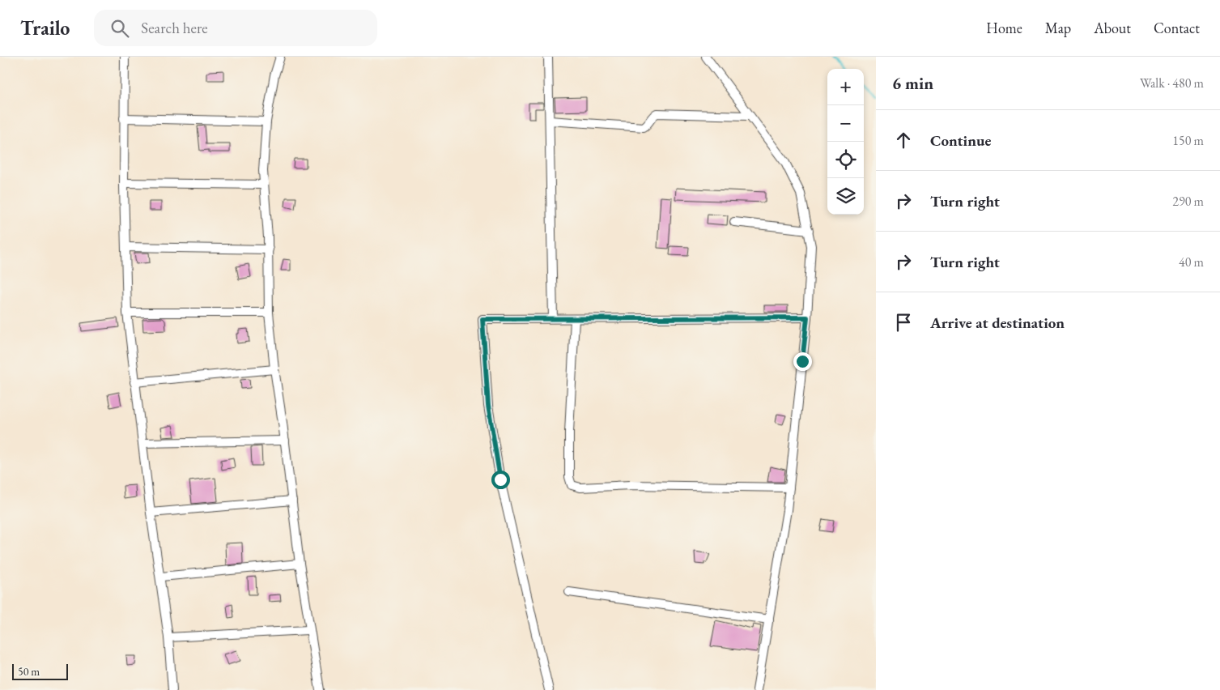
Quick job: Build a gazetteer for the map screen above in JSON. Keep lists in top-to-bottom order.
{
  "scale_bar": "50 m",
  "page": {
    "header": "Trailo",
    "search": "Search here",
    "nav": [
      "Home",
      "Map",
      "About",
      "Contact"
    ],
    "heading": ["6 min", "Walk · 480 m"],
    "map_buttons": ["+", "−"],
    "list": [
      ["Continue", "150 m"],
      ["Turn right", "290 m"],
      ["Turn right", "40 m"],
      "Arrive at destination"
    ],
    "scale": "50 m"
  }
}
